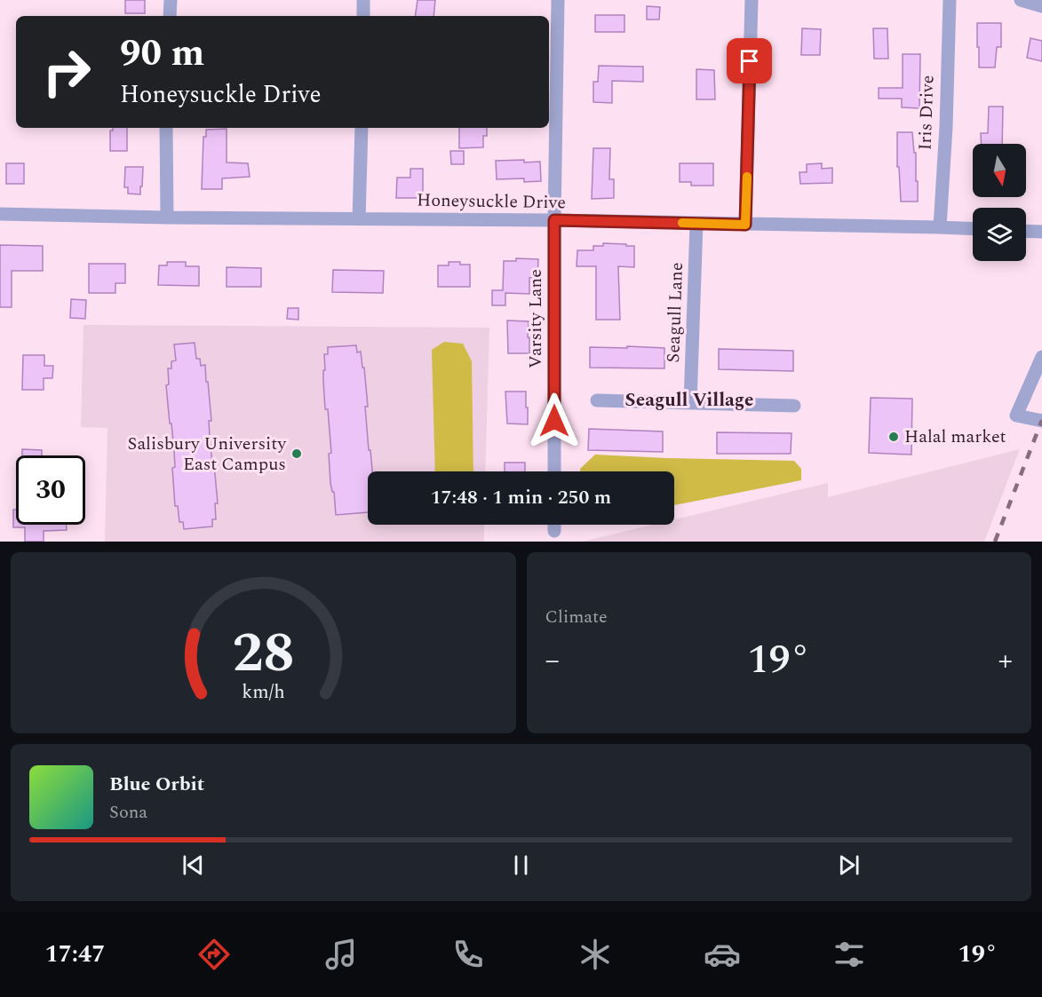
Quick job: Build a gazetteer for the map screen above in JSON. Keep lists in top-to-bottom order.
{
  "streets": {
    "street": [
      "Iris Drive",
      "Honeysuckle Drive",
      "Seagull Lane",
      "Varsity Lane"
    ]
  },
  "crossings": [
    ["Iris Drive", "Honeysuckle Drive"],
    ["Honeysuckle Drive", "Seagull Lane"],
    ["Honeysuckle Drive", "Varsity Lane"]
  ],
  "districts": ["Seagull Village"],
  "places": ["Halal market", "Salisbury University East Campus"],
  "north": "bottom",
  "page": {
    "turn": ["90 m", "Honeysuckle Drive"],
    "limit": "30",
    "trip": "17:48 · 1 min · 250 m",
    "tile": "Climate",
    "heat": ["−", "19°", "+"],
    "song": ["Blue Orbit", "Sona"],
    "tabs": ["17:47", "19°"],
    "gauge": ["28", "km/h"]
  }
}
